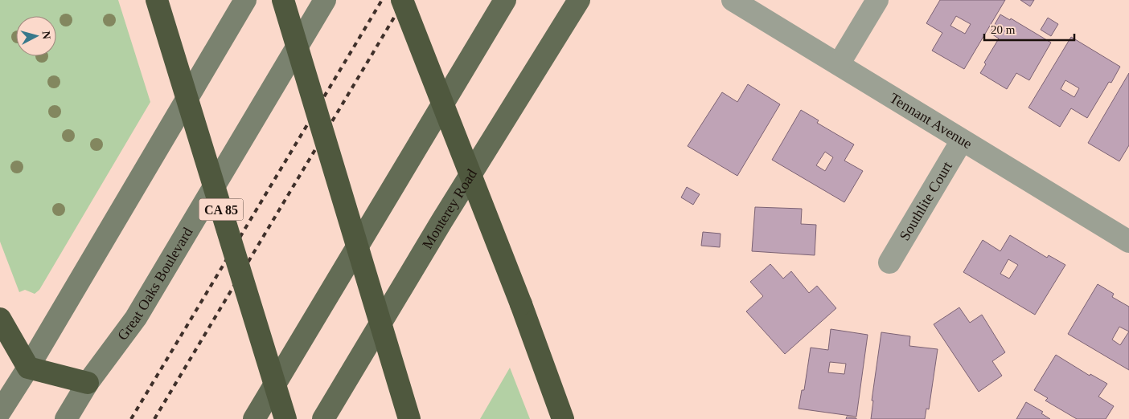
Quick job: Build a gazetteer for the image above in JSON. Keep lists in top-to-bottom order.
{
  "streets": {
    "highway": ["CA 85"],
    "main road": ["Monterey Road", "Great Oaks Boulevard"],
    "street": ["Tennant Avenue", "Southlite Court"]
  },
  "crossings": [
    ["Tennant Avenue", "Southlite Court"]
  ],
  "scale_bar": "20 m",
  "north": "right"
}
